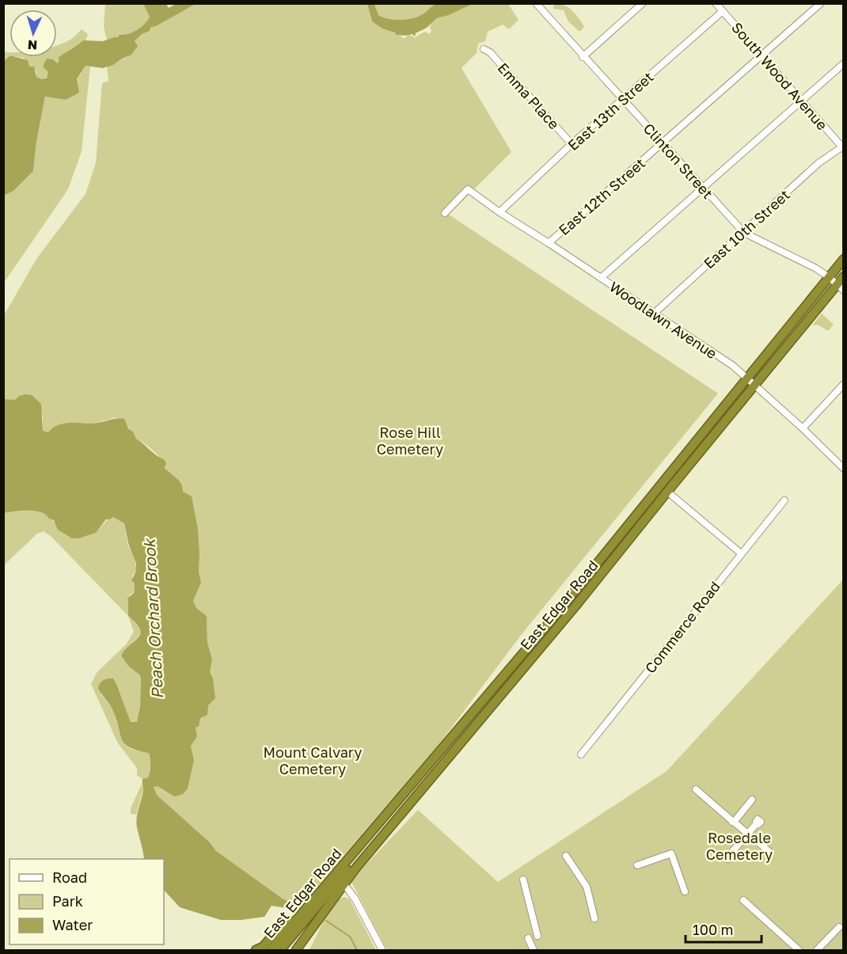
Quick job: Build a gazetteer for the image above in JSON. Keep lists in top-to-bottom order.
{
  "streets": {
    "highway": ["East Edgar Road"],
    "street": [
      "South Wood Avenue",
      "Emma Place",
      "East 13th Street",
      "Clinton Street",
      "East 12th Street",
      "East 10th Street",
      "Woodlawn Avenue",
      "Commerce Road"
    ]
  },
  "crossings": [
    ["South Wood Avenue", "East 13th Street"],
    ["South Wood Avenue", "East 12th Street"],
    ["South Wood Avenue", "East 10th Street"],
    ["Emma Place", "East 13th Street"],
    ["East 13th Street", "Clinton Street"],
    ["East 13th Street", "Woodlawn Avenue"],
    ["Clinton Street", "East 12th Street"],
    ["Clinton Street", "East 10th Street"],
    ["Clinton Street", "East Edgar Road"],
    ["East 12th Street", "Woodlawn Avenue"],
    ["East 10th Street", "Woodlawn Avenue"],
    ["Woodlawn Avenue", "East Edgar Road"]
  ],
  "water": ["Peach Orchard Brook"],
  "parks": ["Rose Hill Cemetery", "Mount Calvary Cemetery", "Rosedale Cemetery"],
  "legend": ["Road", "Park", "Water"],
  "scale_bar": "100 m",
  "north": "bottom"
}
